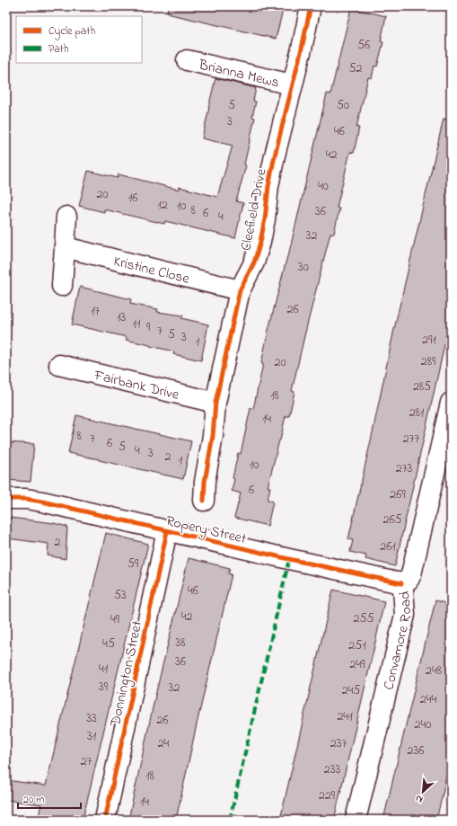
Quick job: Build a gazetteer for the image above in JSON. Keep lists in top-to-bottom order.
{
  "streets": {
    "street": [
      "Brianna Mews",
      "Cleefield Drive",
      "Kristine Close",
      "Fairbank Drive",
      "Ropery Street",
      "Convamore Road",
      "Donnington Street"
    ]
  },
  "crossings": [
    ["Brianna Mews", "Cleefield Drive"],
    ["Cleefield Drive", "Kristine Close"],
    ["Cleefield Drive", "Fairbank Drive"],
    ["Ropery Street", "Convamore Road"],
    ["Ropery Street", "Donnington Street"]
  ],
  "house_numbers": [
    "56",
    "52",
    "5",
    "50",
    "3",
    "46",
    "42",
    "40",
    "20",
    "16",
    "12",
    "10",
    "8",
    "36",
    "6",
    "4",
    "32",
    "30",
    "26",
    "17",
    "13",
    "11",
    "9",
    "7",
    "5",
    "3",
    "291",
    "1",
    "289",
    "20",
    "285",
    "18",
    "281",
    "14",
    "8",
    "7",
    "277",
    "6",
    "5",
    "4",
    "3",
    "2",
    "1",
    "10",
    "273",
    "6",
    "269",
    "265",
    "2",
    "261",
    "59",
    "46",
    "53",
    "42",
    "255",
    "49",
    "38",
    "45",
    "251",
    "36",
    "249",
    "41",
    "248",
    "39",
    "32",
    "245",
    "244",
    "241",
    "33",
    "26",
    "240",
    "31",
    "24",
    "237",
    "236",
    "27",
    "233",
    "18",
    "229",
    "14"
  ],
  "legend": ["Cycle path", "Path"],
  "scale_bar": "20 m",
  "north": "bottom left"
}
